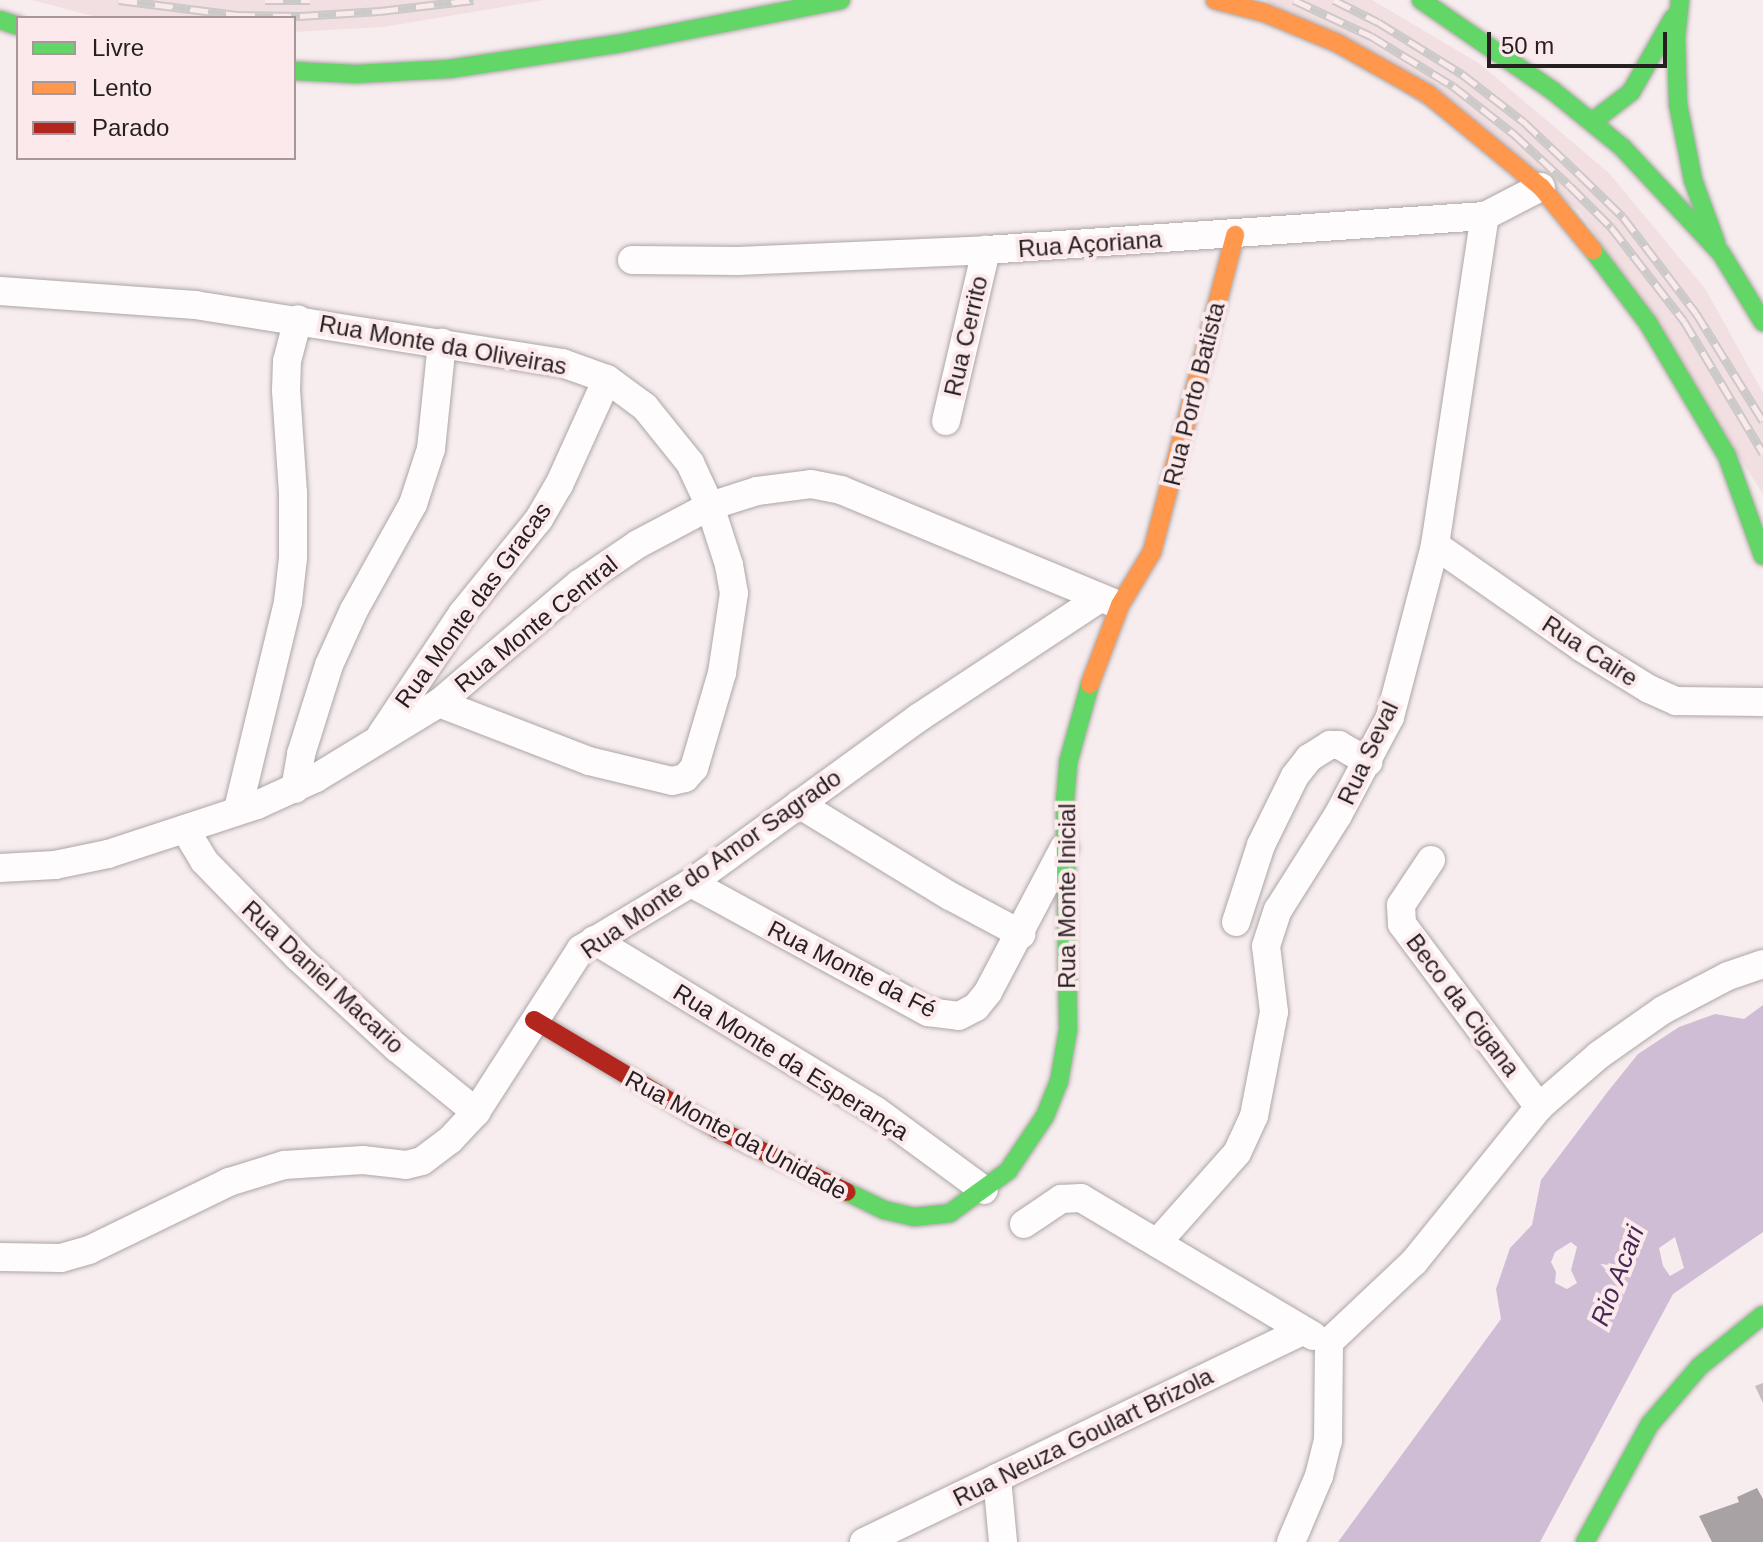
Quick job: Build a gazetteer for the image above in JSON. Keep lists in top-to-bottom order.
{
  "streets": {
    "street": [
      "Rua Açoriana",
      "Rua Cerrito",
      "Rua Monte da Oliveiras",
      "Rua Porto Batista",
      "Rua Monte das Gracas",
      "Rua Monte Central",
      "Rua Caire",
      "Rua Seval",
      "Rua Monte do Amor Sagrado",
      "Rua Monte Inicial",
      "Rua Monte da Fé",
      "Rua Daniel Macario",
      "Beco da Cigana",
      "Rua Monte da Esperança",
      "Rua Monte da Unidade",
      "Rua Neuza Goulart Brizola"
    ]
  },
  "crossings": [
    ["Rua Açoriana", "Rua Cerrito"],
    ["Rua Açoriana", "Rua Porto Batista"],
    ["Rua Açoriana", "Rua Seval"],
    ["Rua Monte da Oliveiras", "Rua Monte das Gracas"],
    ["Rua Monte da Oliveiras", "Rua Monte Central"],
    ["Rua Porto Batista", "Rua Monte Inicial"],
    ["Rua Monte das Gracas", "Rua Monte Central"],
    ["Rua Monte Central", "Rua Monte do Amor Sagrado"],
    ["Rua Monte Central", "Rua Monte Inicial"],
    ["Rua Monte Central", "Rua Daniel Macario"],
    ["Rua Caire", "Rua Seval"],
    ["Rua Monte do Amor Sagrado", "Rua Monte Inicial"],
    ["Rua Monte do Amor Sagrado", "Rua Monte da Fé"],
    ["Rua Monte do Amor Sagrado", "Rua Daniel Macario"],
    ["Rua Monte do Amor Sagrado", "Rua Monte da Esperança"],
    ["Rua Monte do Amor Sagrado", "Rua Monte da Unidade"],
    ["Rua Monte Inicial", "Rua Monte da Fé"],
    ["Rua Monte Inicial", "Rua Monte da Esperança"],
    ["Rua Monte Inicial", "Rua Monte da Unidade"]
  ],
  "water": ["Rio Acari"],
  "legend": ["Livre", "Lento", "Parado"],
  "scale_bar": "50 m"
}
